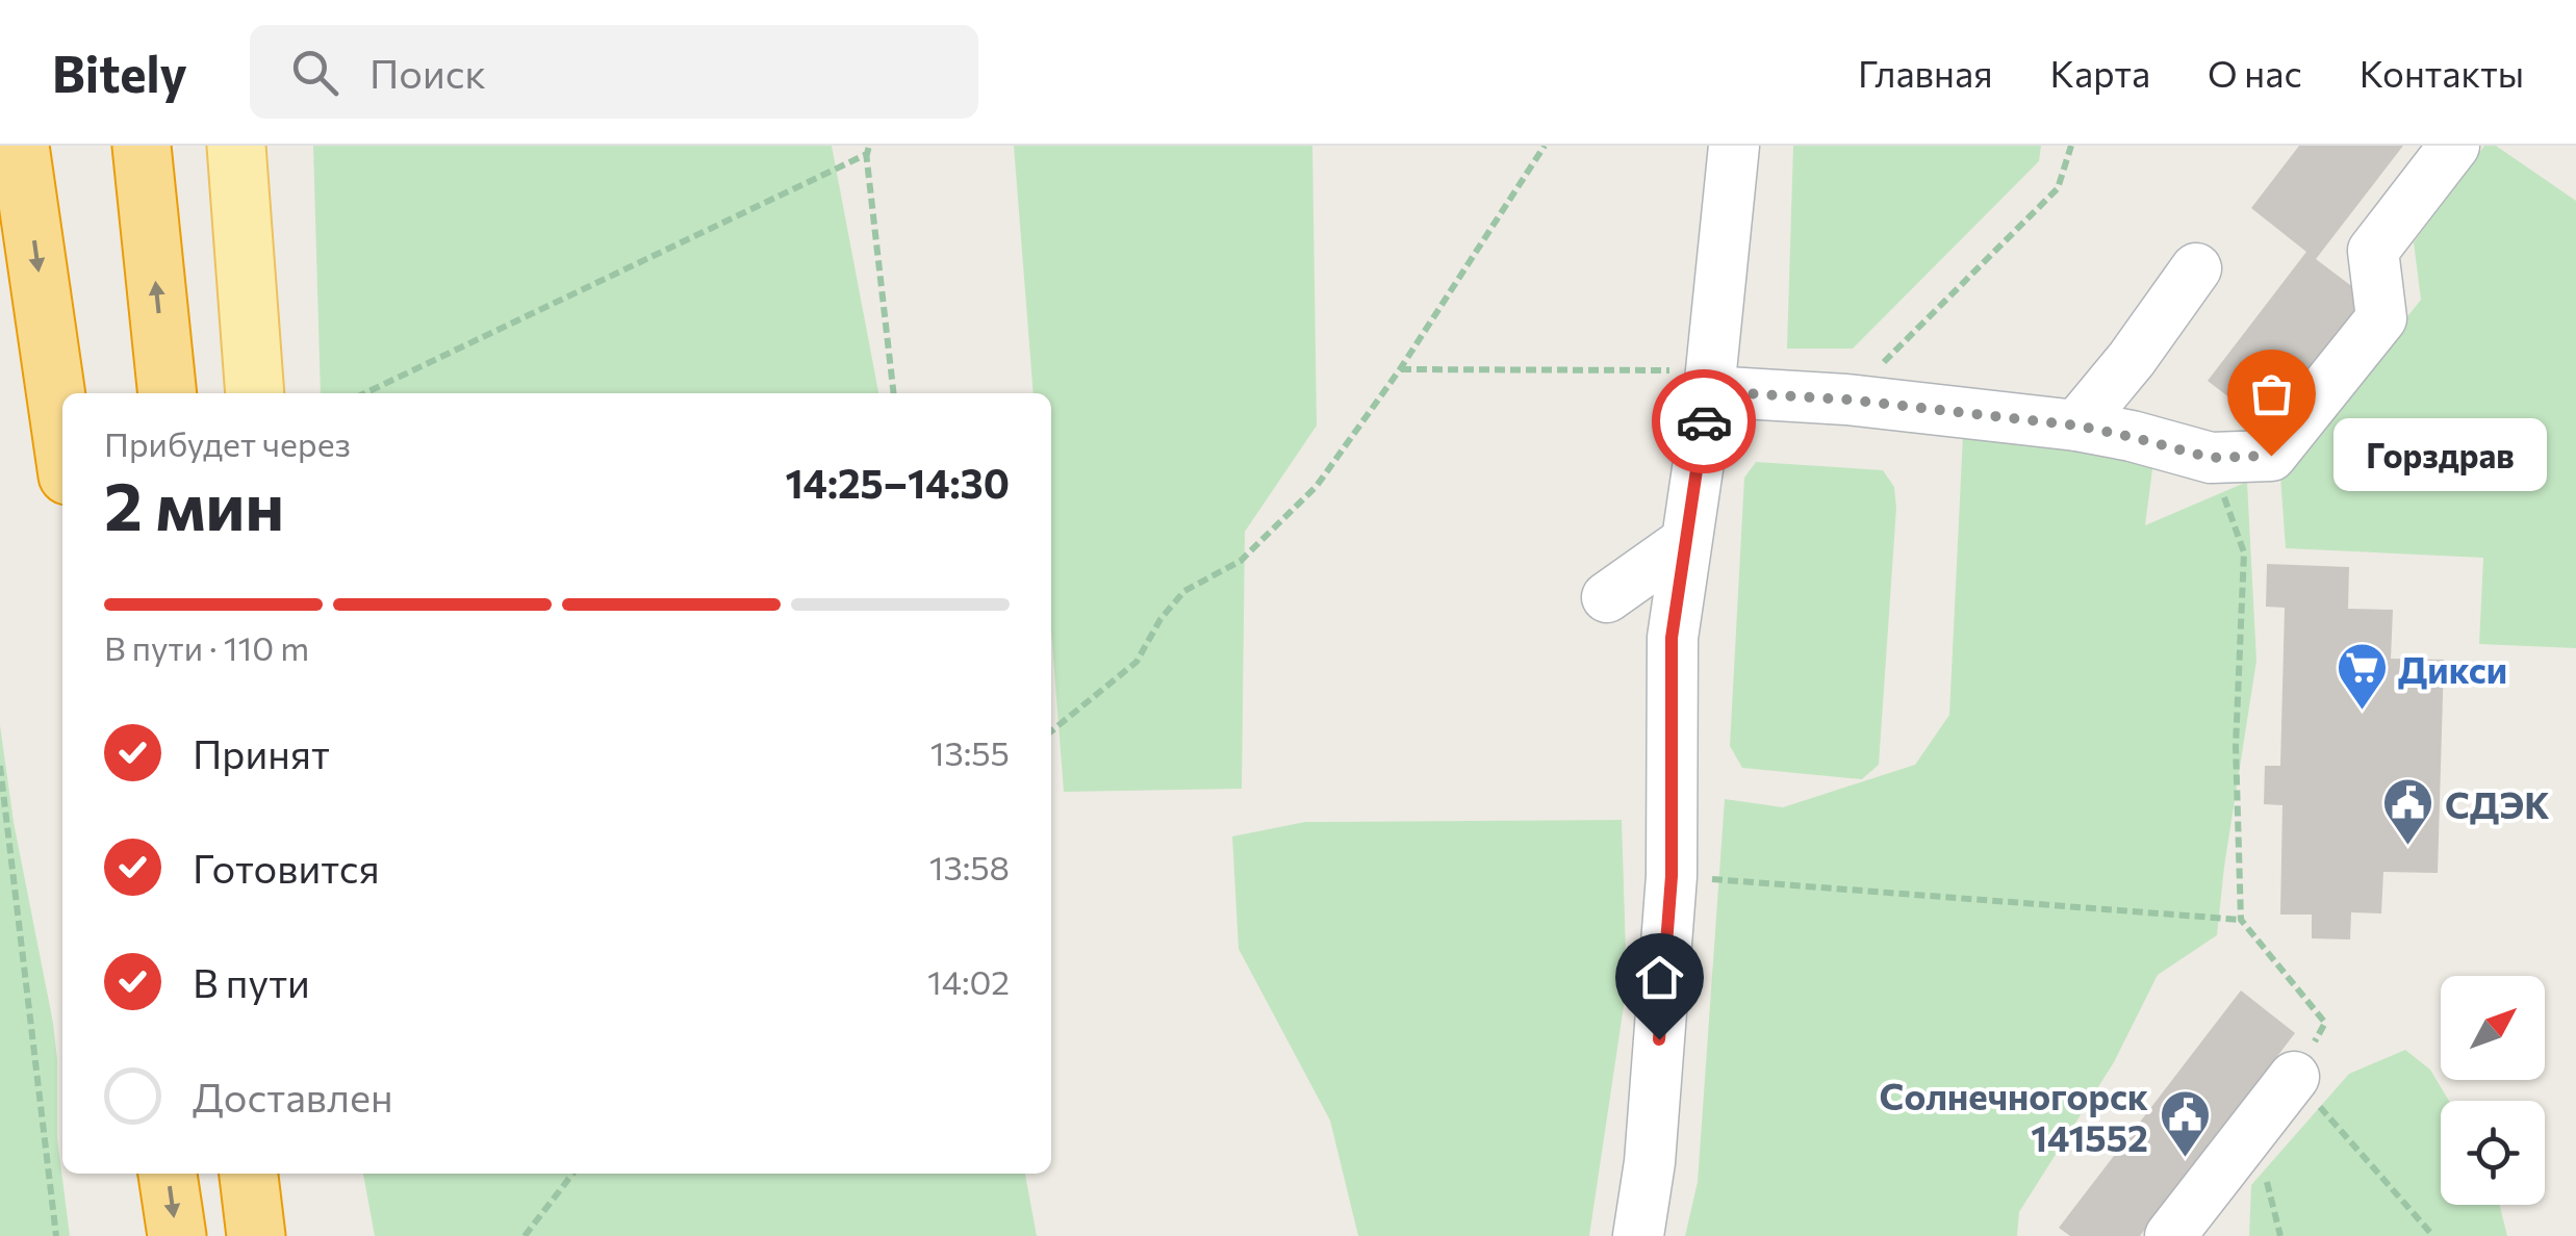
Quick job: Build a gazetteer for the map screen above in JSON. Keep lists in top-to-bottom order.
{
  "places": {
    "other": ["Горздрав"],
    "supermarket": ["Дикси"],
    "public building": ["СДЭК", "Солнечногорск 141552"]
  },
  "north": "top right",
  "page": {
    "header": "Bitely",
    "search": "Поиск",
    "nav": [
      "Главная",
      "Карта",
      "О нас",
      "Контакты"
    ],
    "heading": ["2 мин", "Прибудет через", "14:25–14:30"],
    "bubble": "Горздрав",
    "bar": "В пути · 110 m",
    "list": [
      ["Принят", "13:55"],
      ["Готовится", "13:58"],
      ["В пути", "14:02"],
      "Доставлен"
    ]
  }
}
